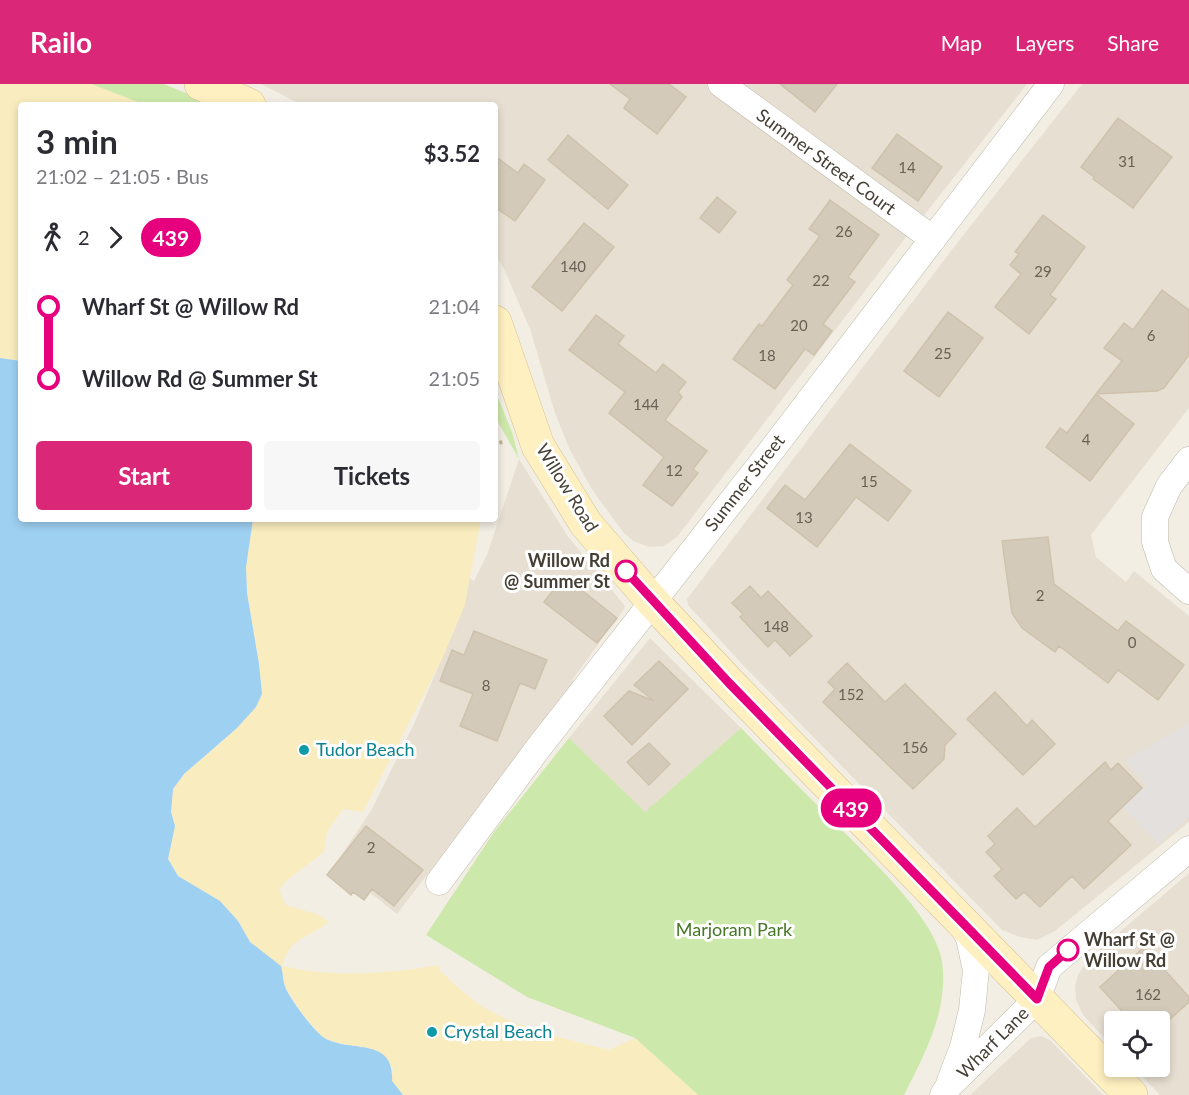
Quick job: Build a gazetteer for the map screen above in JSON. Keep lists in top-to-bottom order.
{
  "streets": {
    "main road": ["Willow Road"],
    "street": ["Summer Street Court", "Summer Street", "Wharf Lane"]
  },
  "crossings": [
    ["Summer Street Court", "Summer Street"],
    ["Summer Street", "Willow Road"],
    ["Willow Road", "Wharf Lane"]
  ],
  "parks": ["Marjoram Park"],
  "places": [
    "Willow Rd @ Summer St",
    "Tudor Beach",
    "Wharf St @ Willow Rd",
    "Crystal Beach"
  ],
  "lines": ["bus line 439"],
  "house_numbers": [
    "31",
    "14",
    "26",
    "140",
    "29",
    "22",
    "20",
    "6",
    "25",
    "18",
    "144",
    "4",
    "12",
    "15",
    "13",
    "2",
    "148",
    "0",
    "8",
    "152",
    "156",
    "2",
    "162"
  ],
  "page": {
    "header": "Railo",
    "nav": ["Map", "Layers", "Share"],
    "on_map": "439",
    "heading": ["3 min", "21:02 – 21:05 · Bus", "$3.52"],
    "legs": ["2", "439"],
    "list": [
      {
        "name": "Wharf St @ Willow Rd",
        "value": "21:04"
      },
      {
        "name": "Willow Rd @ Summer St",
        "value": "21:05"
      }
    ],
    "buttons": ["Start", "Tickets"]
  }
}
